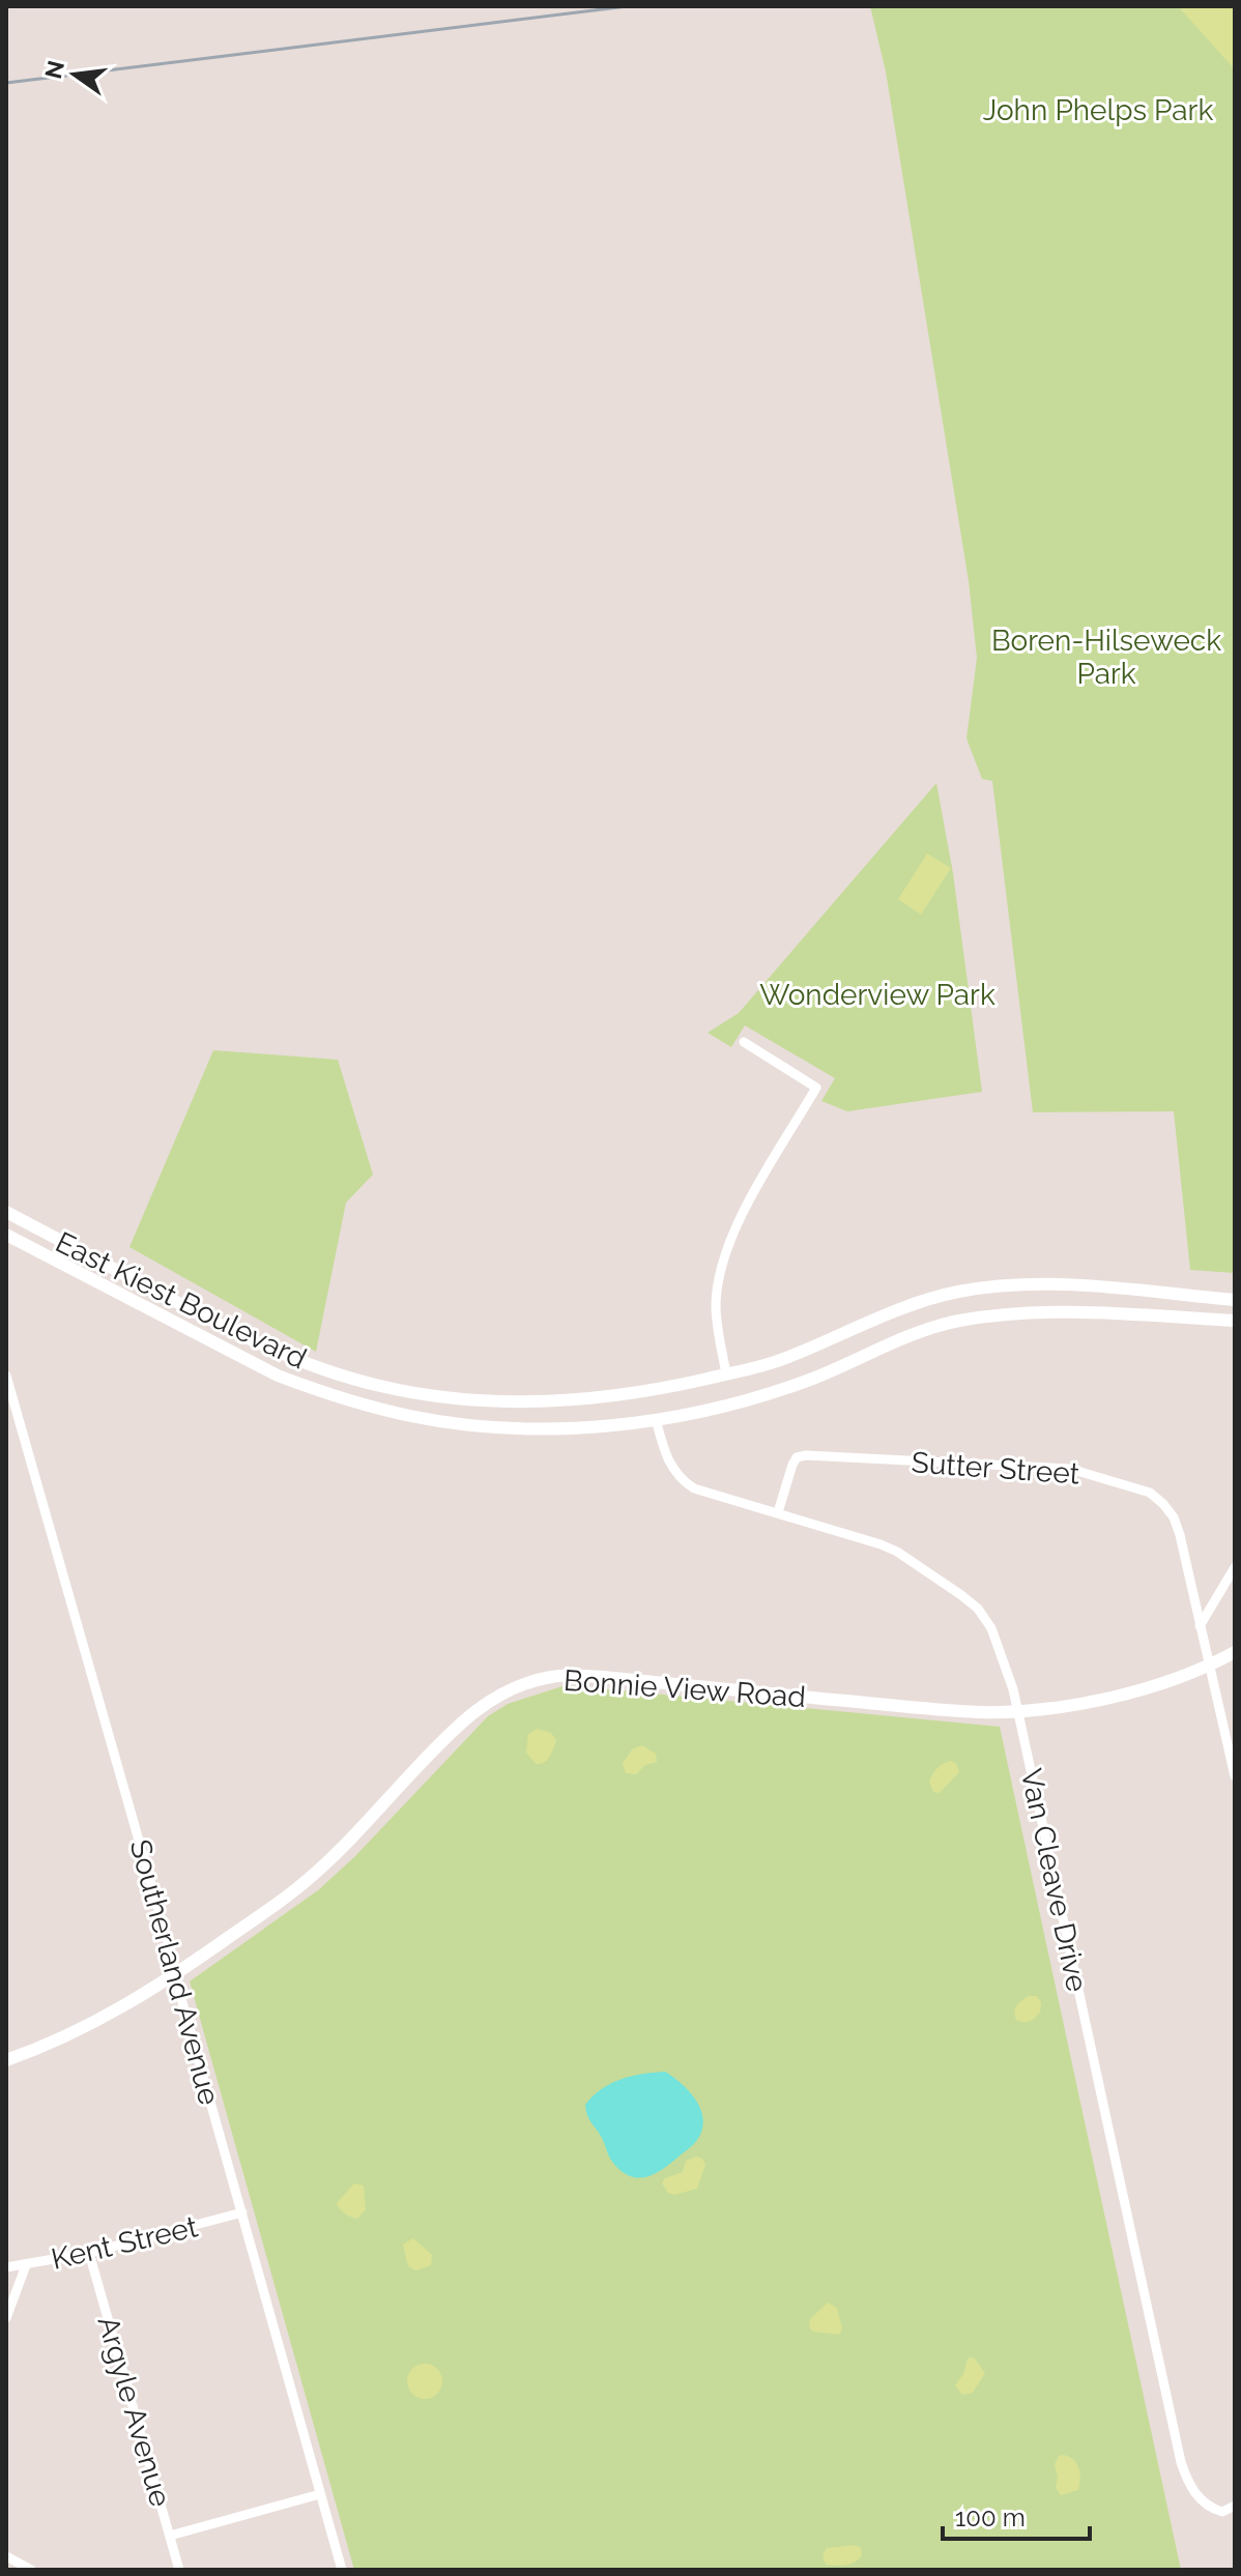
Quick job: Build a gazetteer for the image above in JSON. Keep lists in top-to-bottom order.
{
  "streets": {
    "main road": ["East Kiest Boulevard", "Bonnie View Road"],
    "street": [
      "Sutter Street",
      "Van Cleave Drive",
      "Southerland Avenue",
      "Kent Street",
      "Argyle Avenue"
    ]
  },
  "crossings": [
    ["East Kiest Boulevard", "Van Cleave Drive"],
    ["Sutter Street", "Bonnie View Road"],
    ["Sutter Street", "Van Cleave Drive"],
    ["Bonnie View Road", "Van Cleave Drive"],
    ["Bonnie View Road", "Southerland Avenue"],
    ["Southerland Avenue", "Kent Street"],
    ["Kent Street", "Argyle Avenue"]
  ],
  "parks": ["John Phelps Park", "Boren-Hilseweck Park", "Wonderview Park"],
  "scale_bar": "100 m",
  "north": "left"
}
